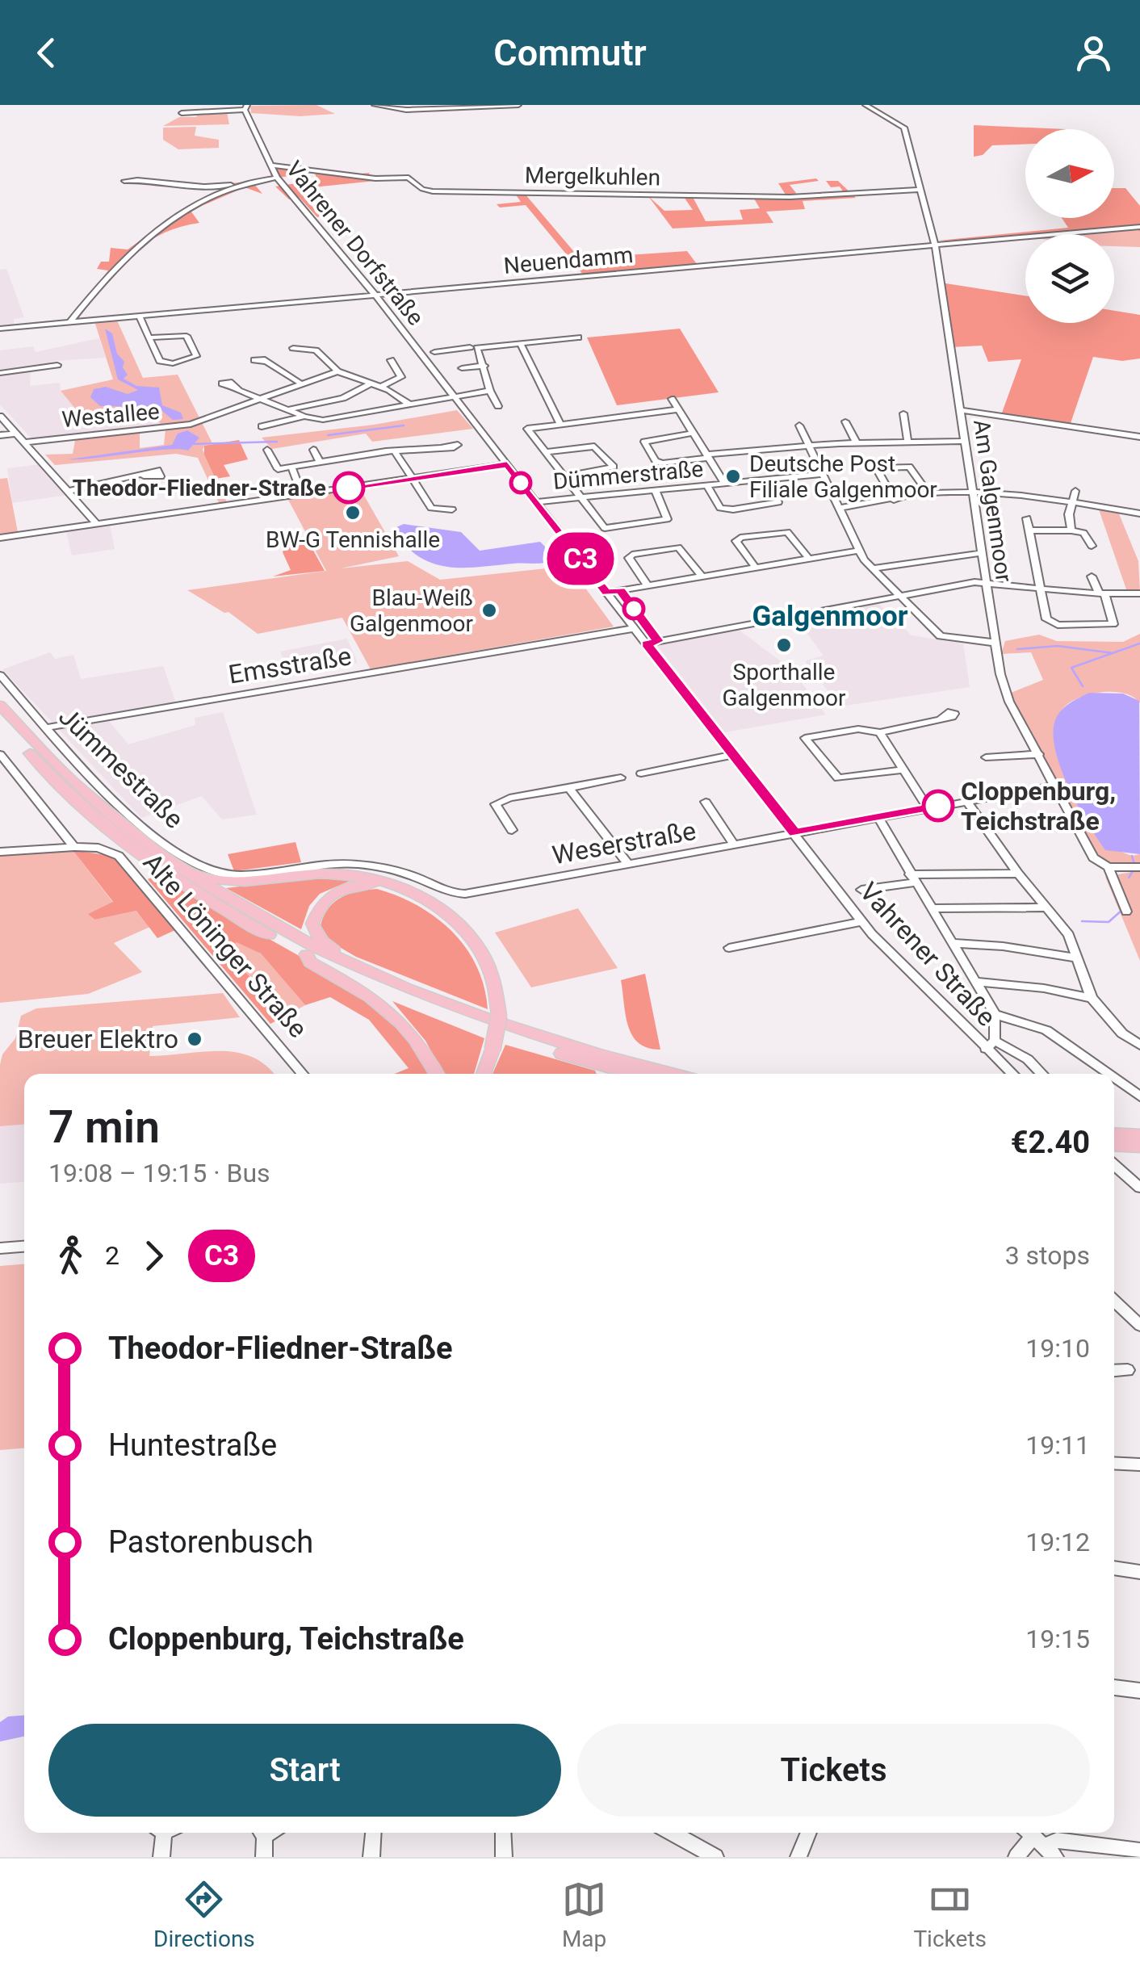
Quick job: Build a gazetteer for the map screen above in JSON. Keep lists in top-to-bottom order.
{
  "streets": {
    "street": [
      "Mergelkuhlen",
      "Vahrener Dorfstraße",
      "Neuendamm",
      "Westallee",
      "Dümmerstraße",
      "Am Galgenmoor",
      "Emsstraße",
      "Jümmestraße",
      "Weserstraße",
      "Alte Löninger Straße",
      "Vahrener Straße"
    ]
  },
  "crossings": [
    ["Mergelkuhlen", "Vahrener Dorfstraße"],
    ["Mergelkuhlen", "Am Galgenmoor"],
    ["Vahrener Dorfstraße", "Neuendamm"],
    ["Vahrener Dorfstraße", "Vahrener Straße"],
    ["Neuendamm", "Am Galgenmoor"],
    ["Dümmerstraße", "Vahrener Straße"],
    ["Am Galgenmoor", "Weserstraße"],
    ["Emsstraße", "Jümmestraße"],
    ["Emsstraße", "Vahrener Straße"],
    ["Jümmestraße", "Weserstraße"],
    ["Weserstraße", "Vahrener Straße"]
  ],
  "districts": ["Galgenmoor"],
  "places": [
    "Deutsche Post Filiale Galgenmoor",
    "Theodor-Fliedner-Straße",
    "BW-G Tennishalle",
    "Blau-Weiß Galgenmoor",
    "Sporthalle Galgenmoor",
    "Cloppenburg, Teichstraße",
    "Breuer Elektro"
  ],
  "lines": ["bus line C3"],
  "north": "right",
  "page": {
    "header": "Commutr",
    "on_map": "C3",
    "heading": ["7 min", "19:08 – 19:15 · Bus", "€2.40"],
    "legs": ["2", "C3", "3 stops"],
    "list": [
      {
        "name": "Theodor-Fliedner-Straße",
        "value": "19:10"
      },
      {
        "name": "Huntestraße",
        "value": "19:11"
      },
      {
        "name": "Pastorenbusch",
        "value": "19:12"
      },
      {
        "name": "Cloppenburg, Teichstraße",
        "value": "19:15"
      }
    ],
    "buttons": ["Start", "Tickets"],
    "tabs": ["Directions", "Map", "Tickets"]
  }
}
